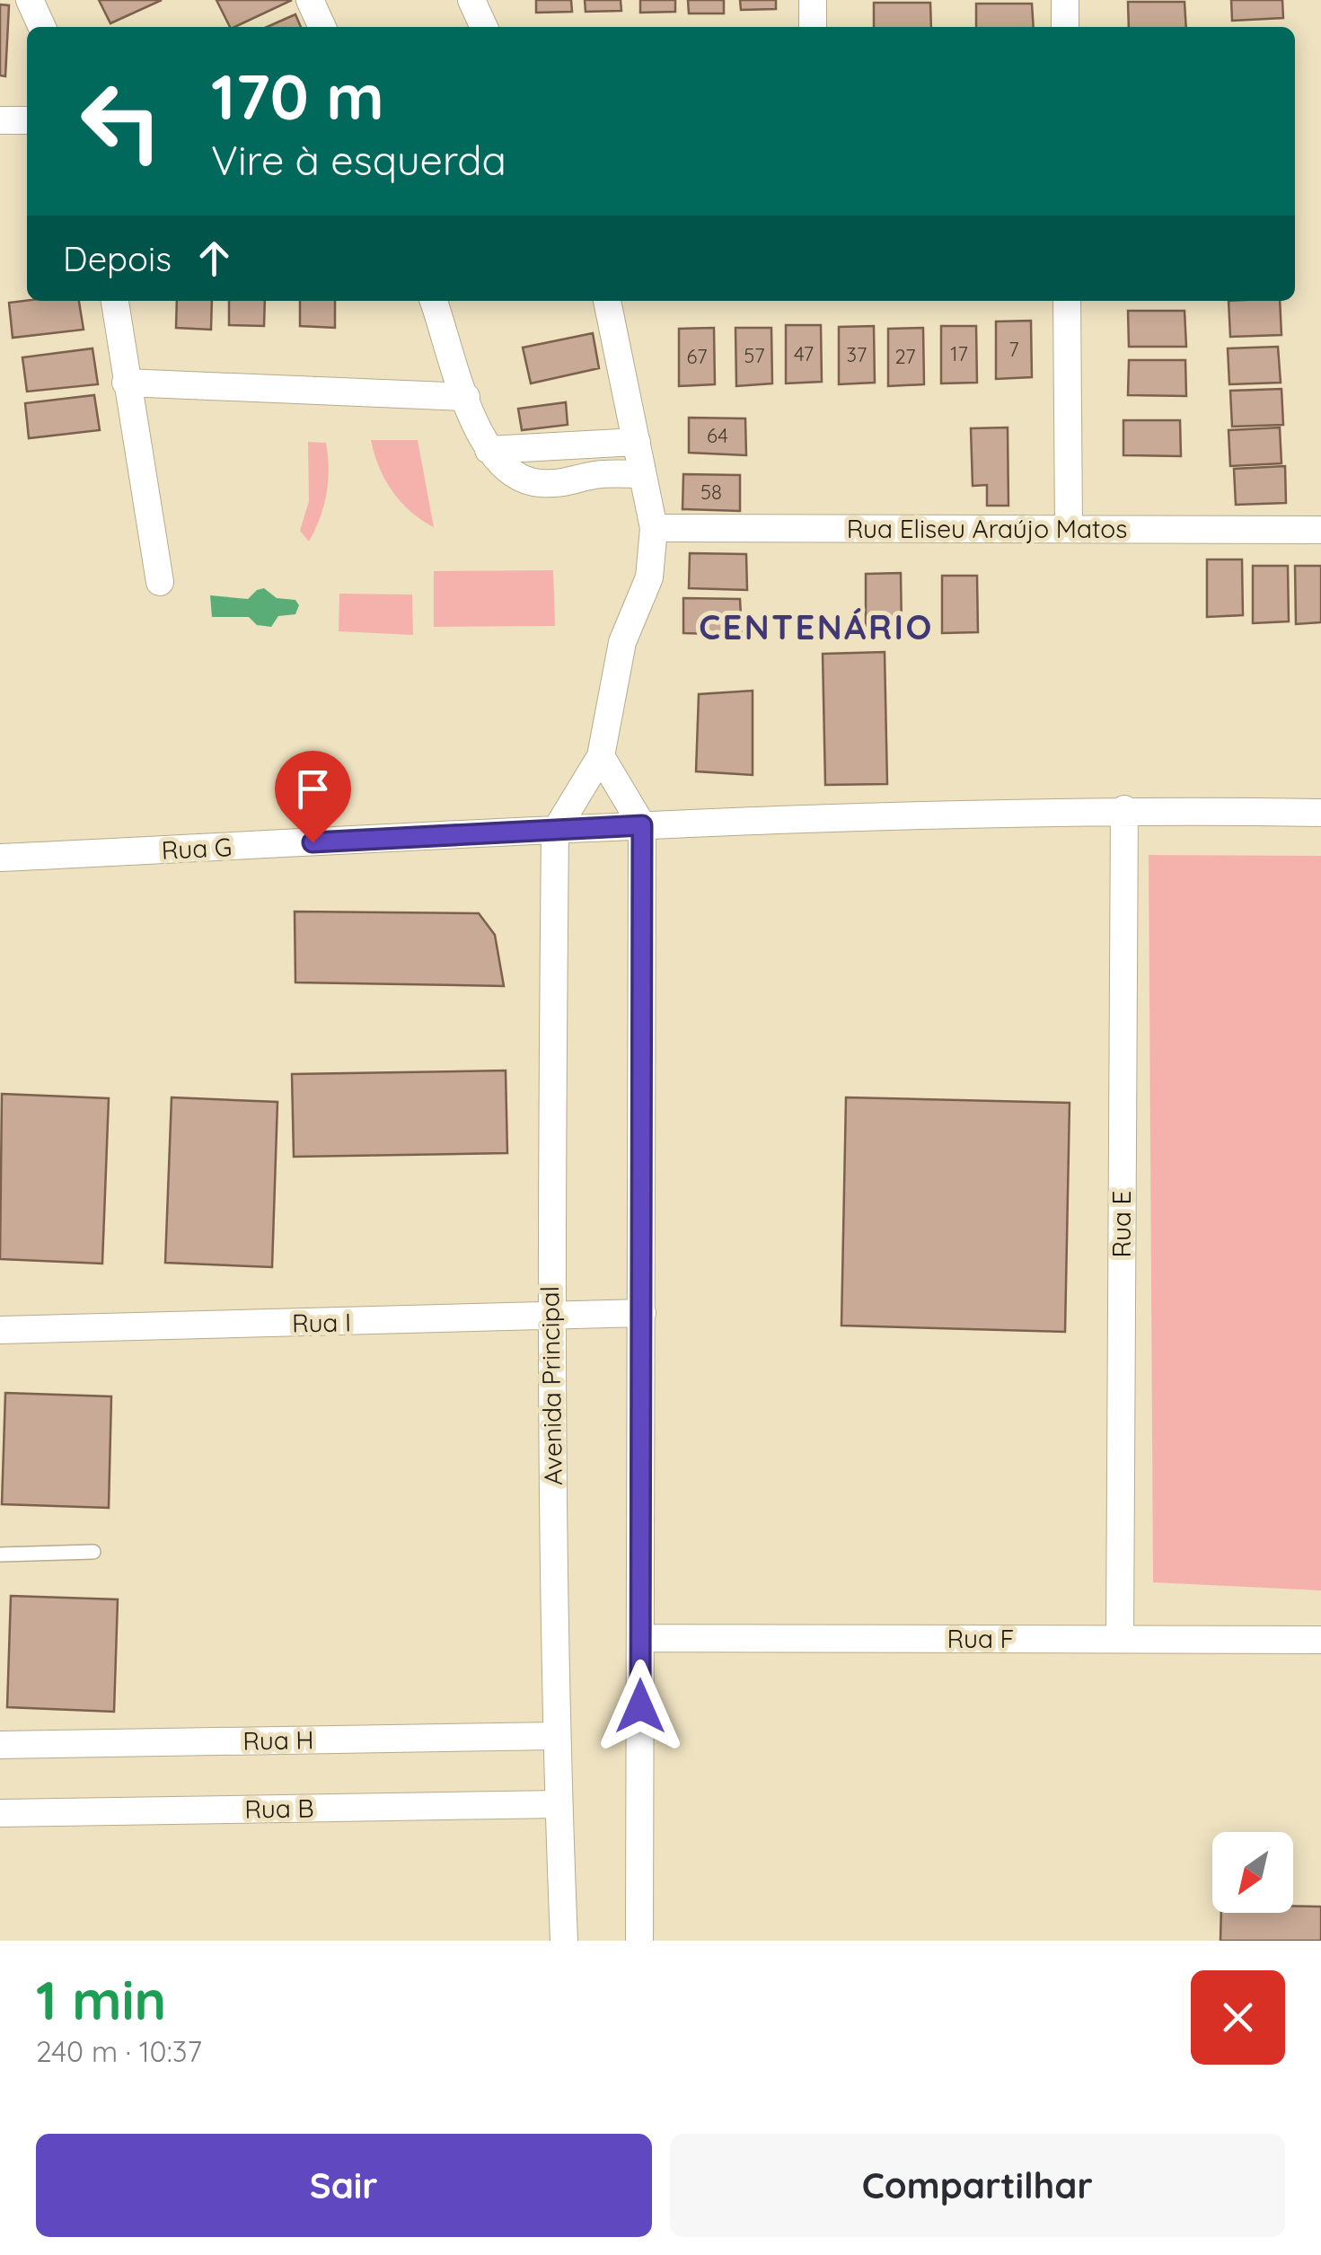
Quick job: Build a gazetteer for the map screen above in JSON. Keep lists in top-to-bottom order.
{
  "streets": {
    "street": [
      "Rua Eliseu Araújo Matos",
      "Rua G",
      "Rua E",
      "Rua I",
      "Avenida Principal",
      "Rua F",
      "Rua H",
      "Rua B"
    ]
  },
  "crossings": [
    ["Rua G", "Rua E"],
    ["Rua G", "Avenida Principal"],
    ["Rua E", "Rua F"],
    ["Rua I", "Avenida Principal"],
    ["Avenida Principal", "Rua H"],
    ["Avenida Principal", "Rua B"]
  ],
  "districts": ["CENTENÁRIO"],
  "house_numbers": [
    "7",
    "47",
    "17",
    "37",
    "57",
    "67",
    "27",
    "64",
    "58"
  ],
  "north": "bottom left",
  "page": {
    "turn": ["170 m", "Vire à esquerda"],
    "then": "Depois",
    "heading": ["1 min", "240 m · 10:37"],
    "buttons": ["Sair", "Compartilhar"]
  }
}
